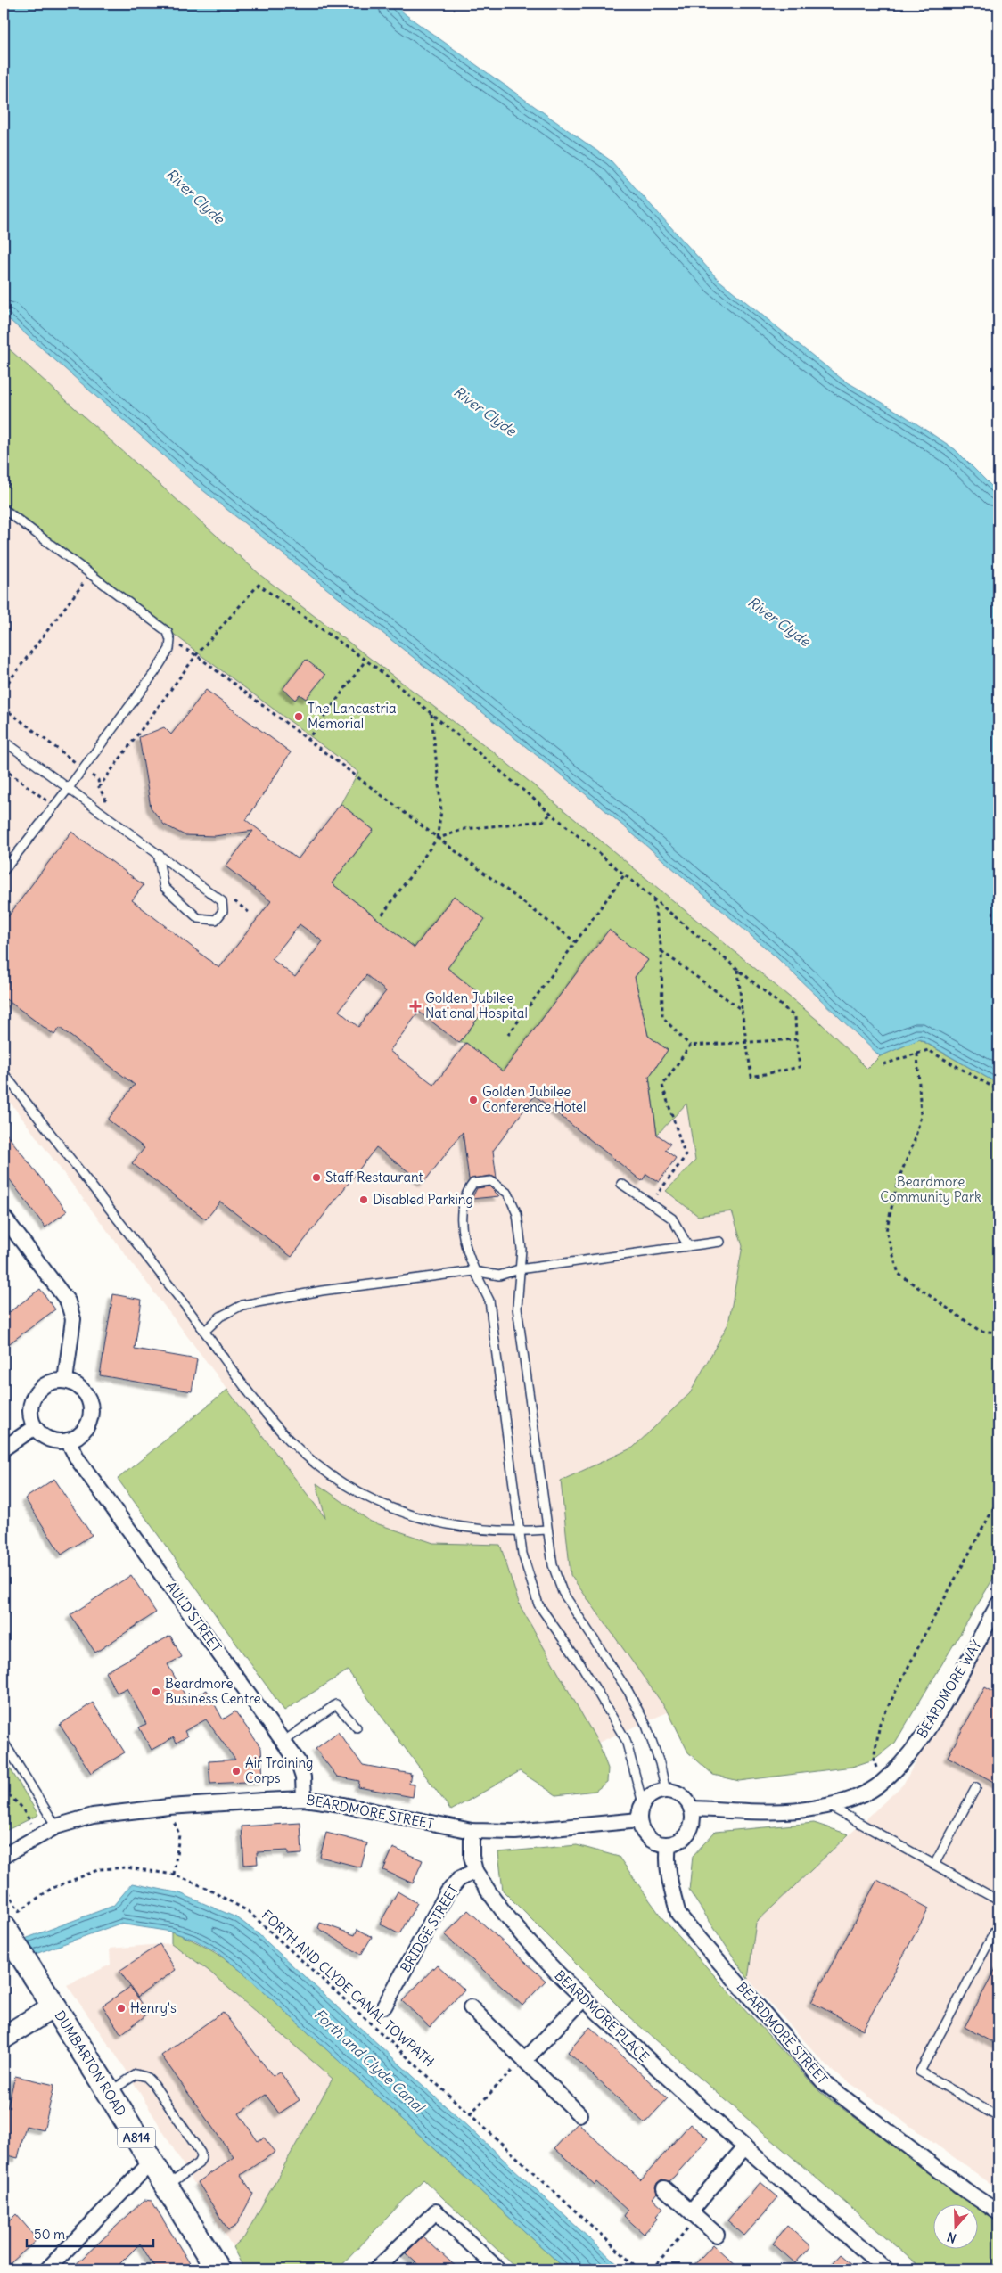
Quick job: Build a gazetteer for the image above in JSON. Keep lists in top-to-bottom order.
{
  "streets": {
    "main road": ["DUMBARTON ROAD", "A814"],
    "street": [
      "AULD STREET",
      "BEARDMORE WAY",
      "BEARDMORE STREET",
      "BRIDGE STREET",
      "BEARDMORE PLACE"
    ],
    "path": ["FORTH AND CLYDE CANAL TOWPATH"]
  },
  "crossings": [
    ["AULD STREET", "BEARDMORE STREET"],
    ["BEARDMORE WAY", "BEARDMORE STREET"],
    ["BRIDGE STREET", "BEARDMORE PLACE"]
  ],
  "water": ["River Clyde", "Forth and Clyde Canal"],
  "parks": ["Beardmore Community Park"],
  "places": {
    "other": [
      "The Lancastria Memorial",
      "Golden Jubilee Conference Hotel",
      "Staff Restaurant",
      "Disabled Parking",
      "Beardmore Business Centre",
      "Air Training Corps",
      "Henry's"
    ],
    "health": ["Golden Jubilee National Hospital"]
  },
  "scale_bar": "50 m",
  "north": "bottom"
}
